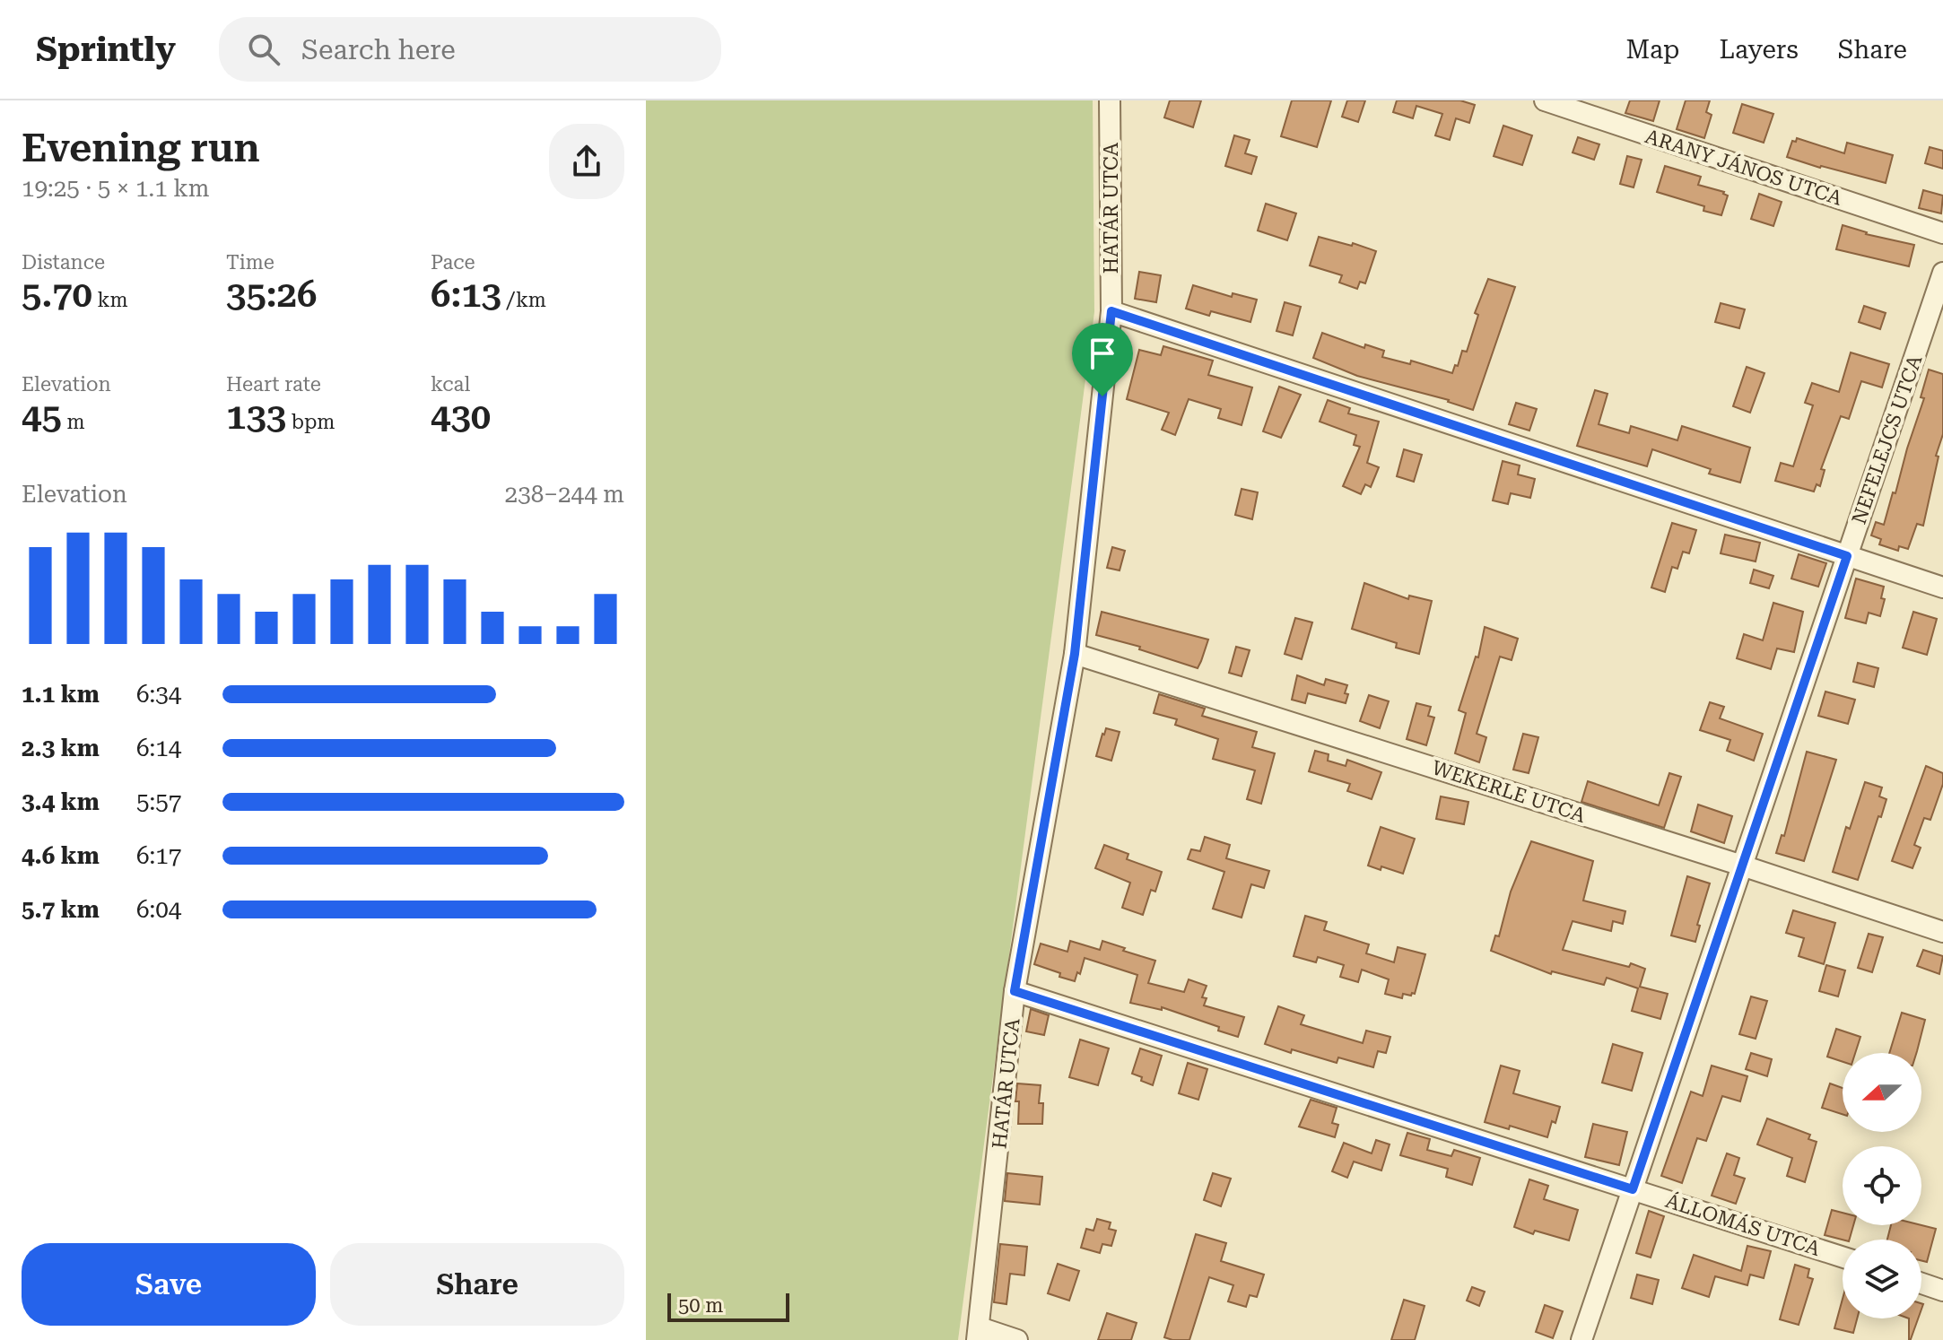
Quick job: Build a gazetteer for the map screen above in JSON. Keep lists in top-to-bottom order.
{
  "streets": {
    "street": [
      "ARANY JÁNOS UTCA",
      "HATÁR UTCA",
      "NEFELEJCS UTCA",
      "WEKERLE UTCA",
      "ÁLLOMÁS UTCA"
    ]
  },
  "crossings": [
    ["HATÁR UTCA", "WEKERLE UTCA"],
    ["HATÁR UTCA", "ÁLLOMÁS UTCA"],
    ["NEFELEJCS UTCA", "WEKERLE UTCA"],
    ["NEFELEJCS UTCA", "ÁLLOMÁS UTCA"]
  ],
  "scale_bar": "50 m",
  "north": "left",
  "page": {
    "header": "Sprintly",
    "search": "Search here",
    "nav": ["Map", "Layers", "Share"],
    "heading": ["Evening run", "19:25 · 5 × 1.1 km"],
    "stats": [
      ["Distance", "5.70 km"],
      ["Time", "35:26"],
      ["Pace", "6:13 /km"],
      ["Elevation", "45 m"],
      ["Heart rate", "133 bpm"],
      ["kcal", "430"]
    ],
    "chart": ["Elevation", "238–244 m"],
    "list": [
      {
        "name": "1.1 km",
        "note": "6:34"
      },
      {
        "name": "2.3 km",
        "note": "6:14"
      },
      {
        "name": "3.4 km",
        "note": "5:57"
      },
      {
        "name": "4.6 km",
        "note": "6:17"
      },
      {
        "name": "5.7 km",
        "note": "6:04"
      }
    ],
    "buttons": ["Save", "Share"],
    "scale": "50 m"
  }
}
